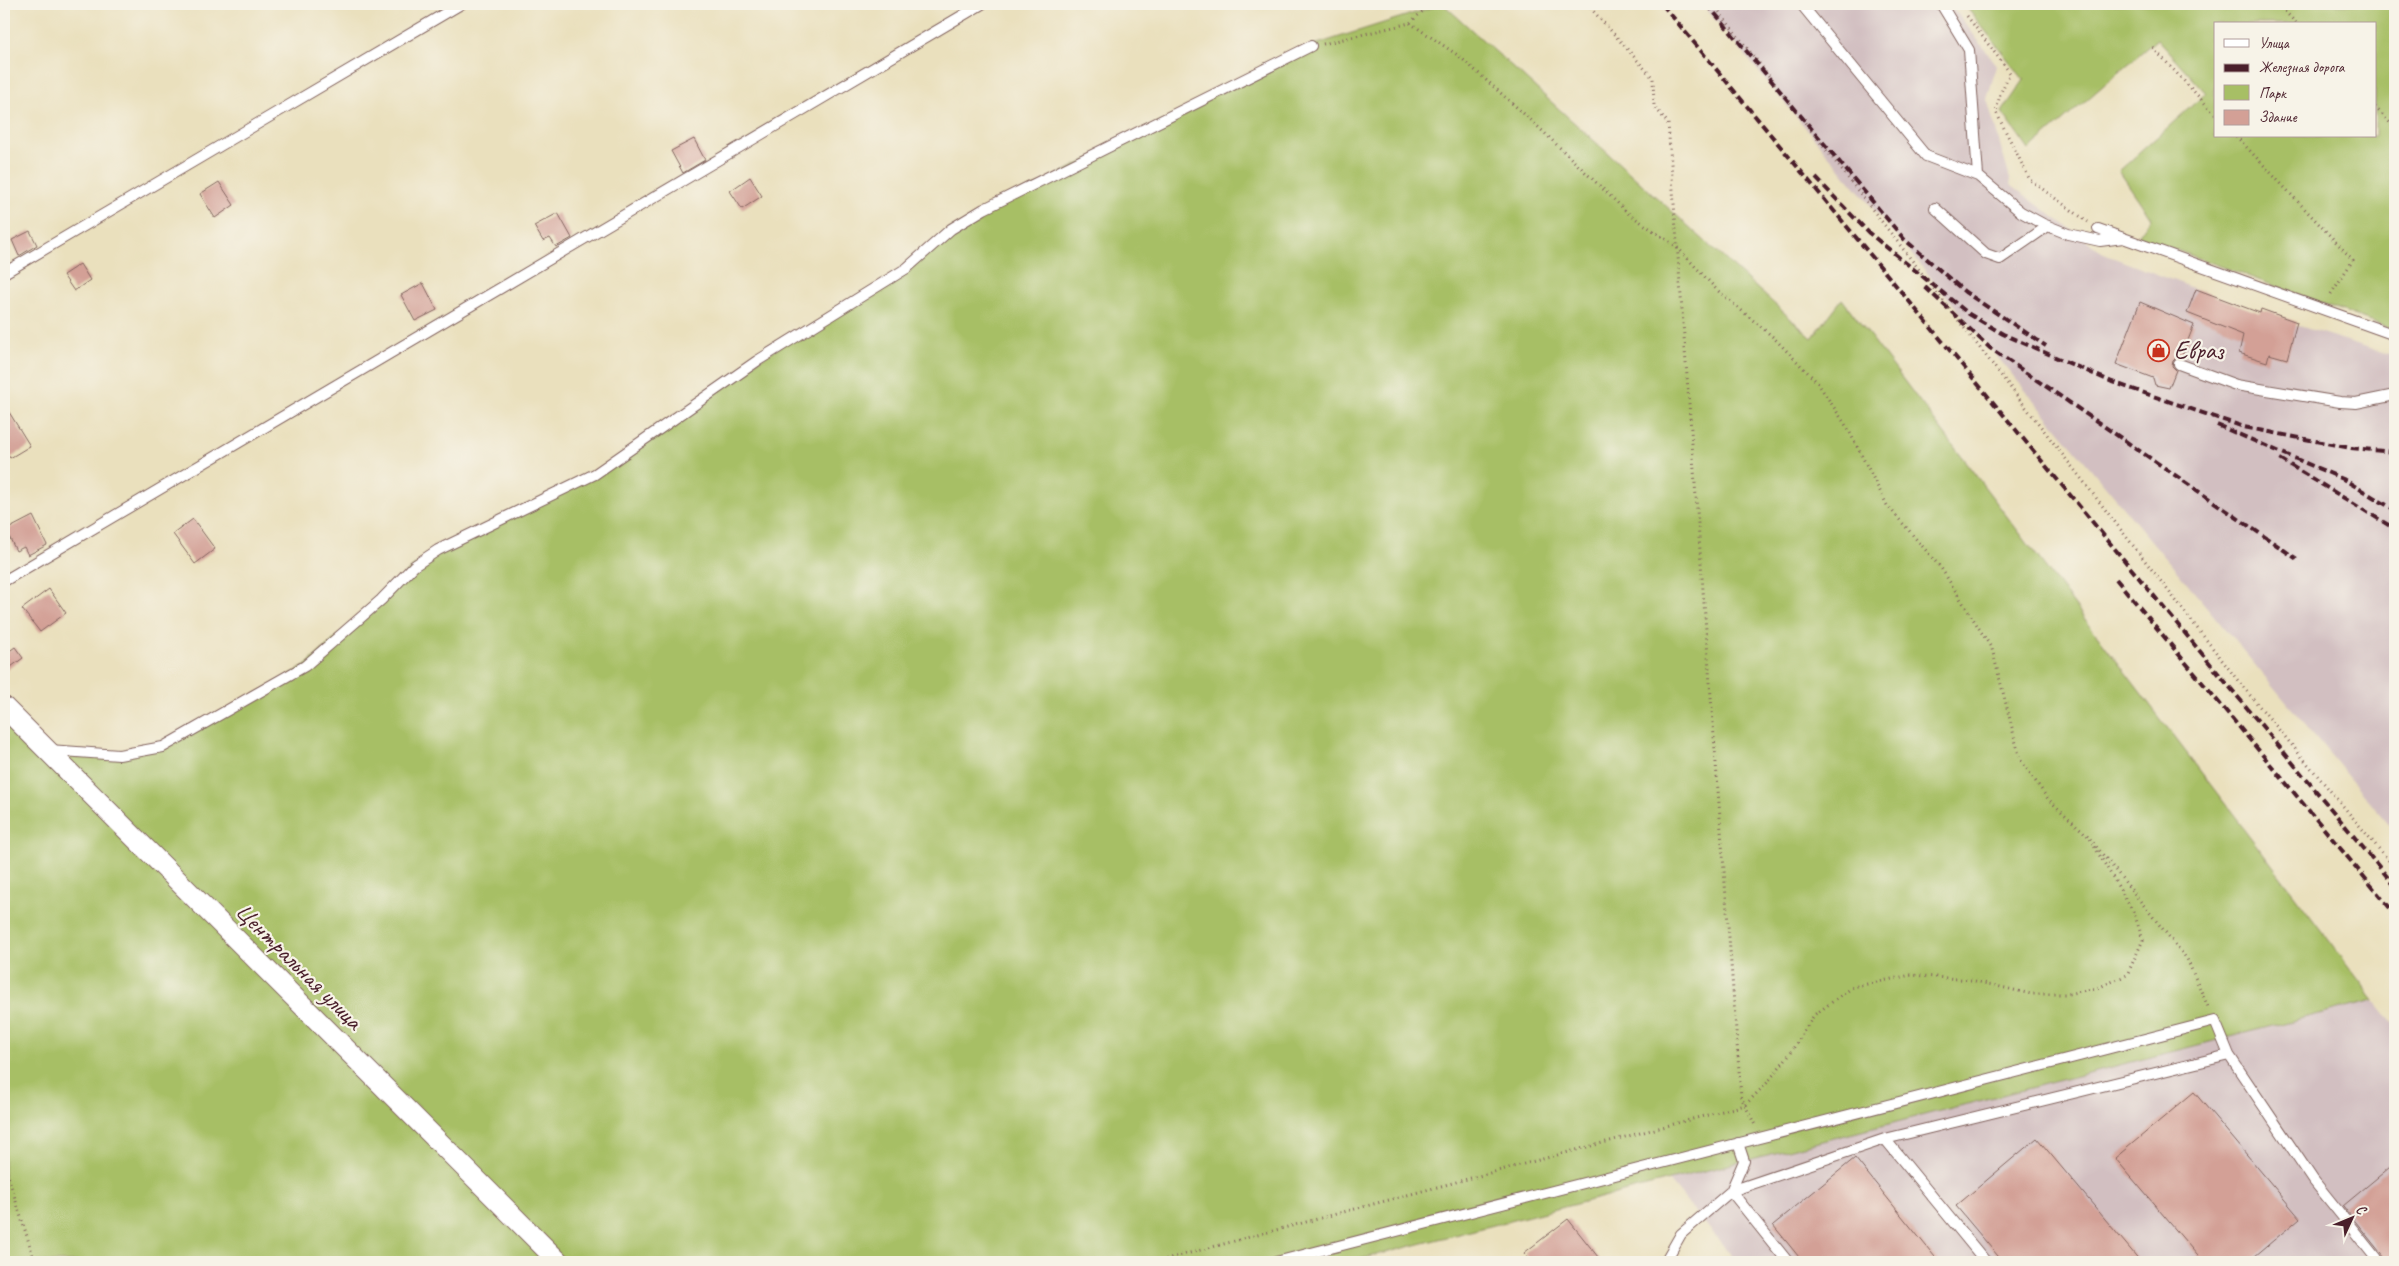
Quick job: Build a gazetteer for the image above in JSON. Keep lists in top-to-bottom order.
{
  "streets": {
    "street": ["Центральная улица"]
  },
  "places": {
    "shop": ["Евраз"]
  },
  "legend": [
    "Улица",
    "Железная дорога",
    "Парк",
    "Здание"
  ],
  "north": "top right"
}
